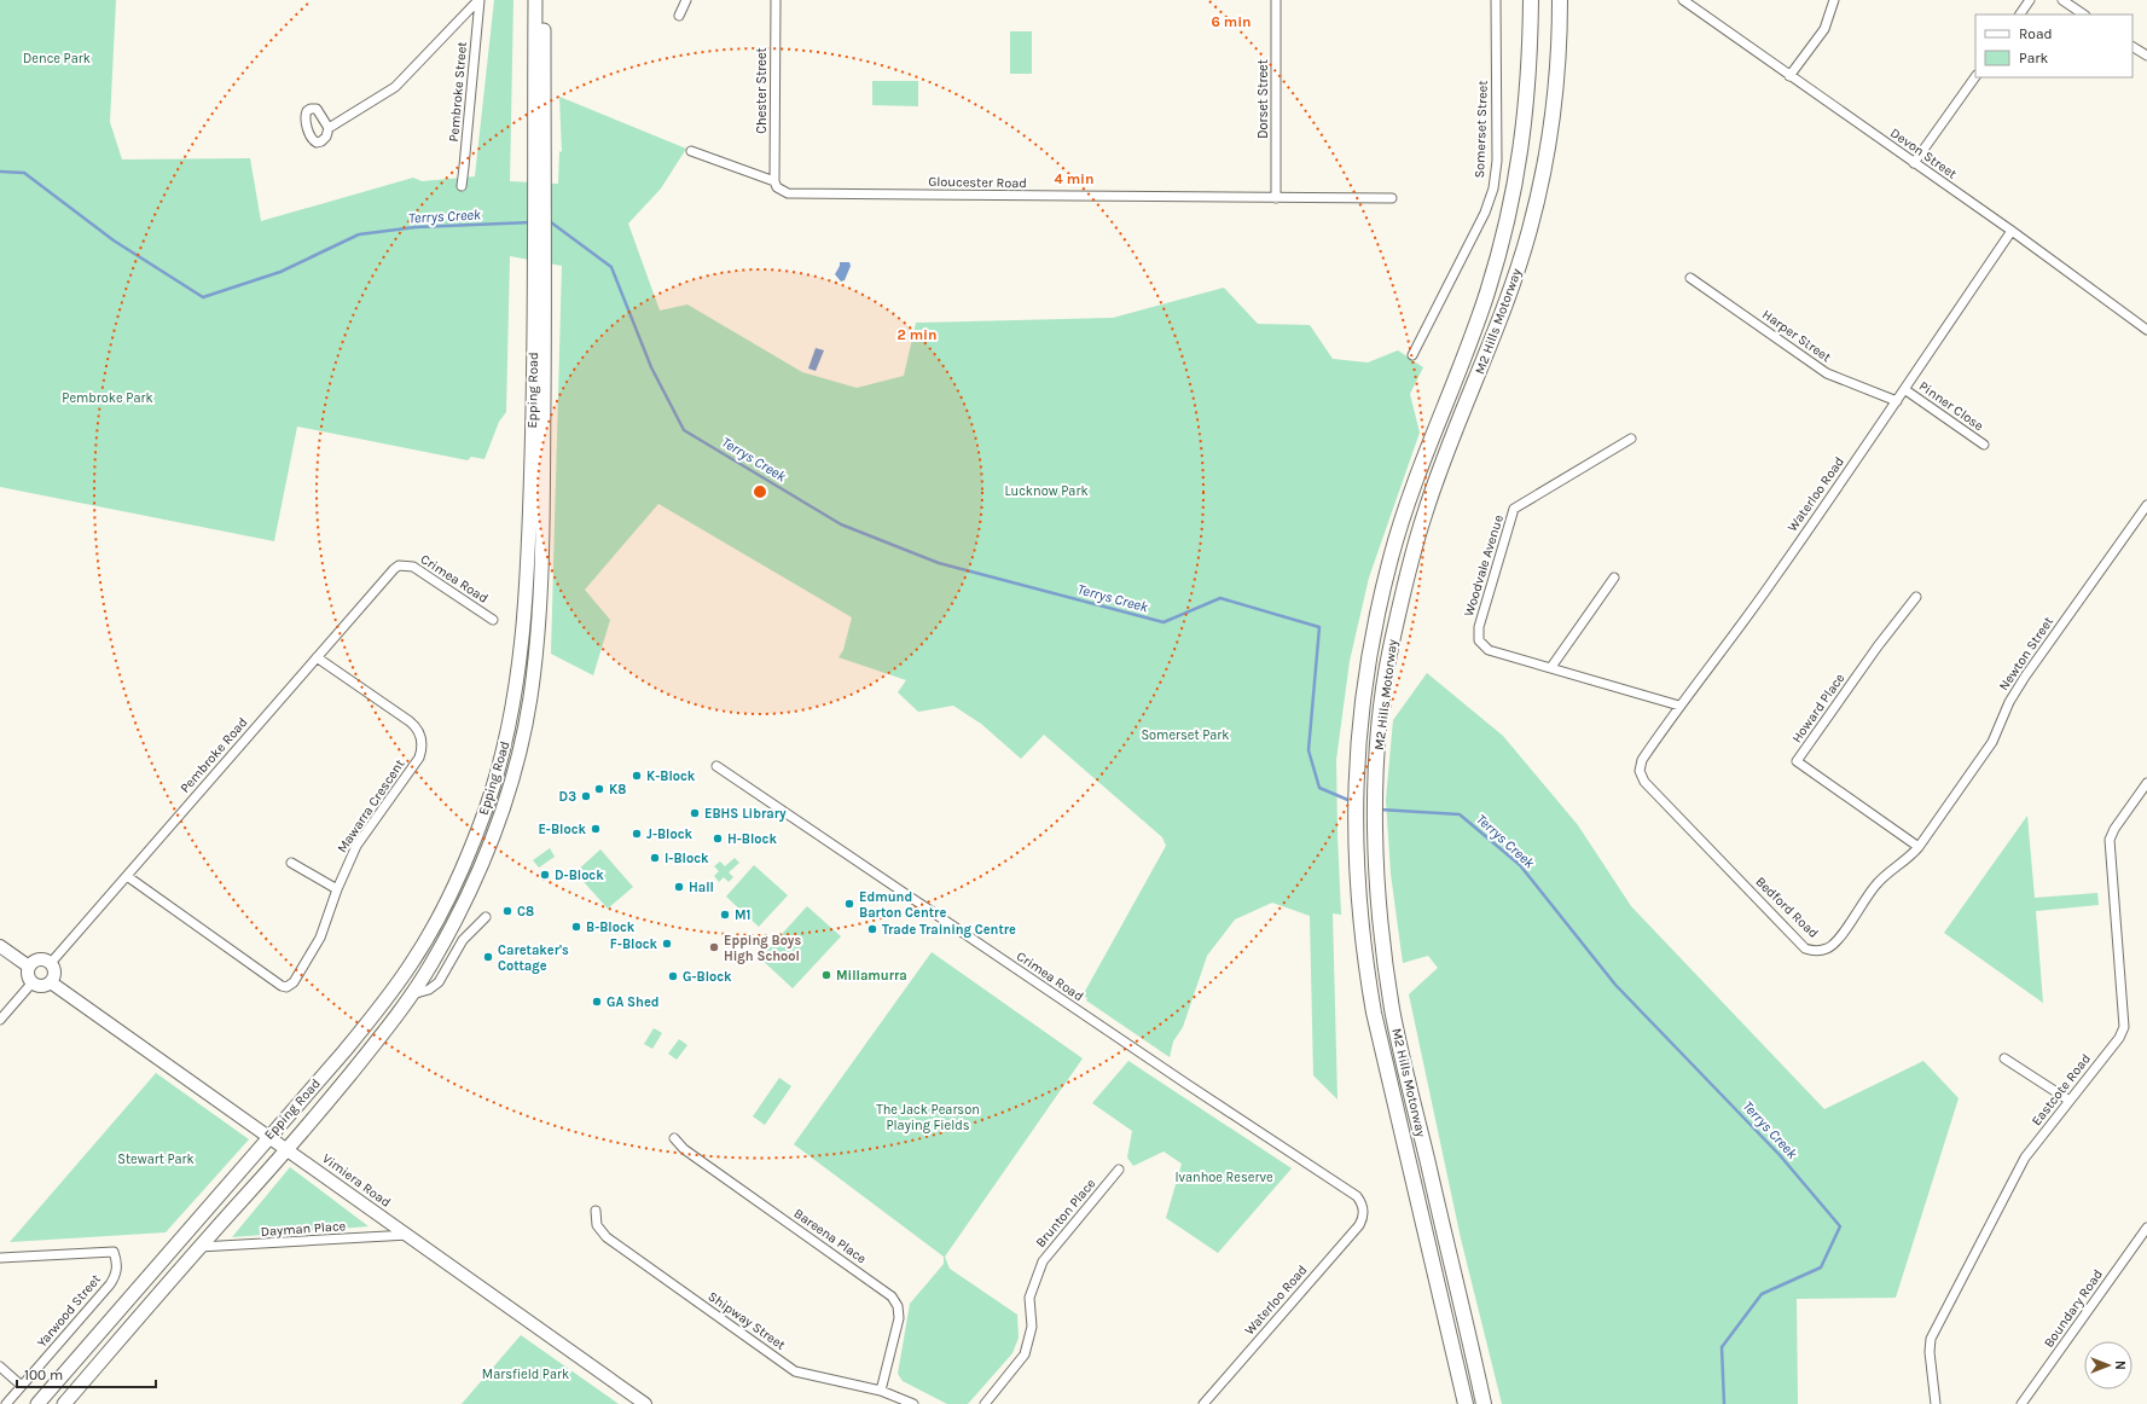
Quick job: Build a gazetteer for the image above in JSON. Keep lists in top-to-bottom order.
{
  "streets": {
    "highway": ["M2 Hills Motorway"],
    "main road": ["Epping Road"],
    "street": [
      "Chester Street",
      "Pembroke Street",
      "Dorset Street",
      "Somerset Street",
      "Devon Street",
      "Gloucester Road",
      "Harper Street",
      "Pinner Close",
      "Waterloo Road",
      "Woodvale Avenue",
      "Crimea Road",
      "Newton Street",
      "Howard Place",
      "Pembroke Road",
      "Mawarra Crescent",
      "Bedford Road",
      "Eastcote Road",
      "Vimiera Road",
      "Brunton Place",
      "Dayman Place",
      "Bareena Place",
      "Boundary Road",
      "Yarwood Street",
      "Shipway Street"
    ]
  },
  "crossings": [
    ["Chester Street", "Gloucester Road"],
    ["Dorset Street", "Gloucester Road"],
    ["Devon Street", "Waterloo Road"],
    ["Harper Street", "Waterloo Road"],
    ["Epping Road", "Vimiera Road"],
    ["Epping Road", "Dayman Place"],
    ["Pinner Close", "Waterloo Road"],
    ["Waterloo Road", "Woodvale Avenue"],
    ["Waterloo Road", "Crimea Road"],
    ["Waterloo Road", "Bedford Road"],
    ["Crimea Road", "Pembroke Road"],
    ["Newton Street", "Howard Place"],
    ["Newton Street", "Bedford Road"],
    ["Howard Place", "Bedford Road"],
    ["Pembroke Road", "Mawarra Crescent"],
    ["Pembroke Road", "Vimiera Road"],
    ["Vimiera Road", "Dayman Place"],
    ["Bareena Place", "Shipway Street"]
  ],
  "water": ["Terrys Creek"],
  "parks": [
    "Dence Park",
    "Pembroke Park",
    "Lucknow Park",
    "Somerset Park",
    "The Jack Pearson Playing Fields",
    "Stewart Park",
    "Ivanhoe Reserve",
    "Marsfield Park"
  ],
  "places": [
    "K-Block",
    "K8",
    "D3",
    "EBHS Library",
    "E-Block",
    "J-Block",
    "H-Block",
    "I-Block",
    "D-Block",
    "Hall",
    "Edmund Barton Centre",
    "C8",
    "M1",
    "B-Block",
    "Trade Training Centre",
    "F-Block",
    "Epping Boys High School",
    "Caretaker's Cottage",
    "Millamurra",
    "G-Block",
    "GA Shed"
  ],
  "legend": ["Road", "Park"],
  "scale_bar": "100 m",
  "north": "right",
  "rings": ["6 min", "4 min", "2 min"]
}
